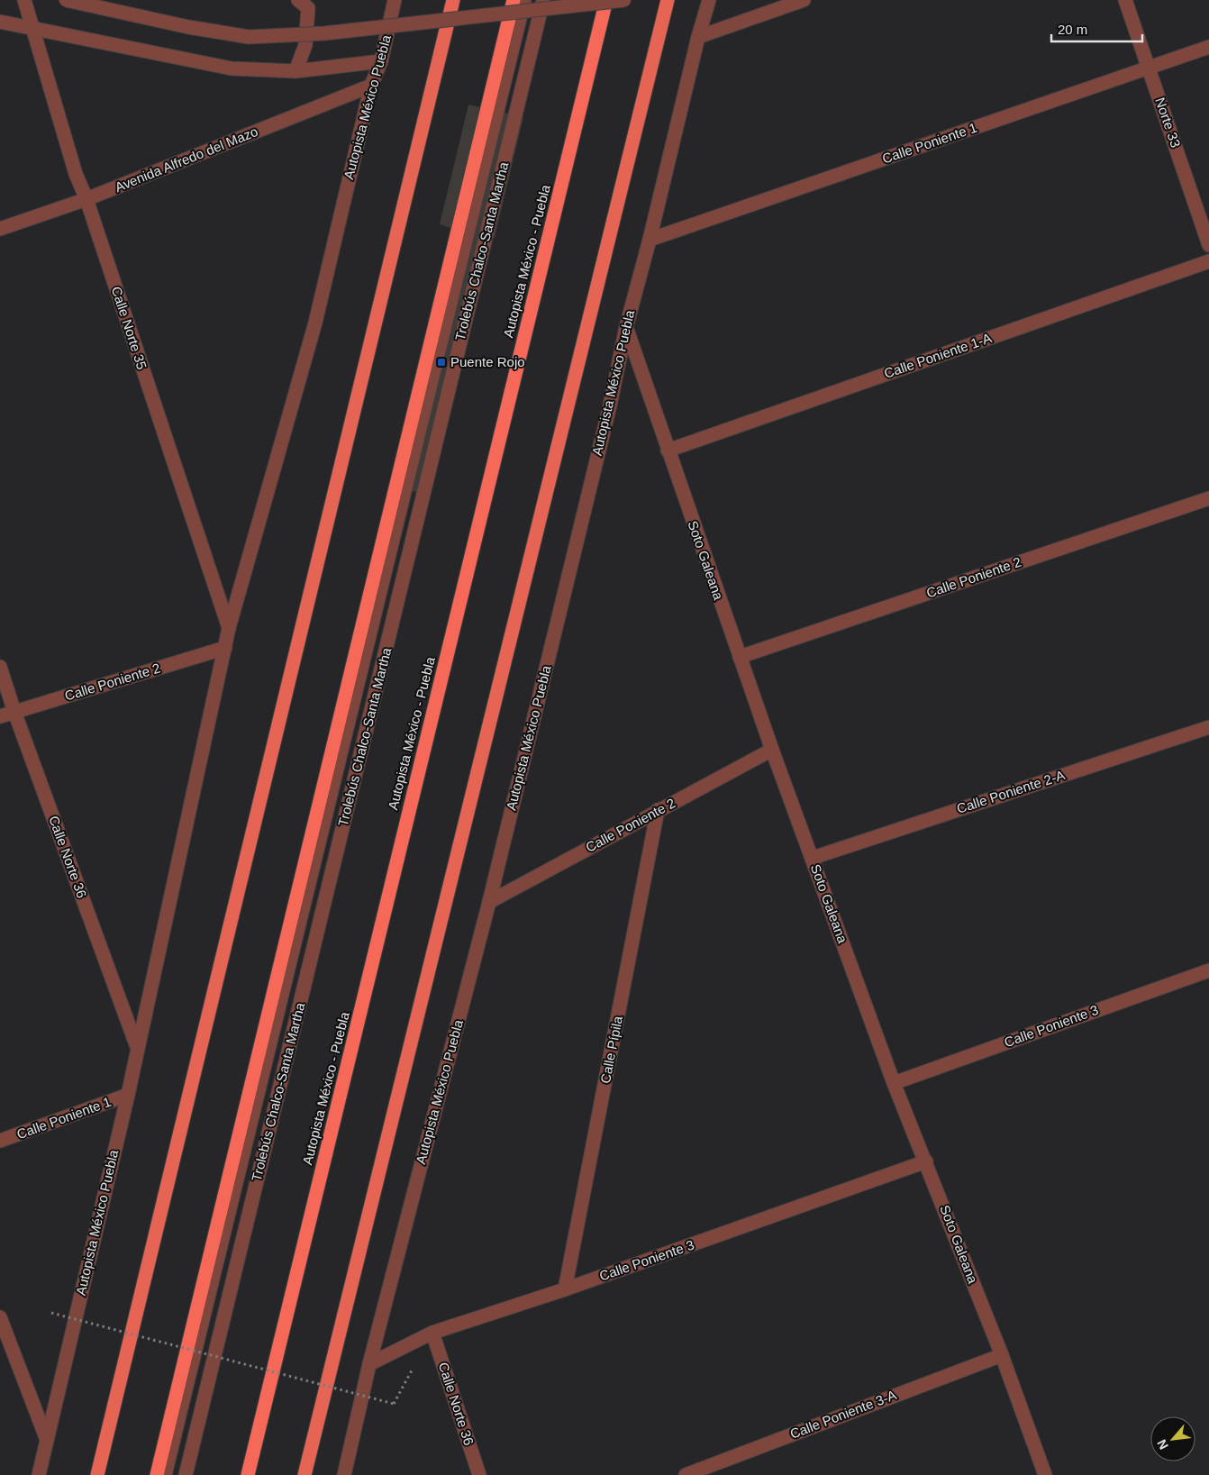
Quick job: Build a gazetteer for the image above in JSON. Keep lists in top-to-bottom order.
{
  "streets": {
    "highway": ["Autopista México - Puebla"],
    "street": [
      "Autopista México Puebla",
      "Norte 33",
      "Calle Poniente 1",
      "Avenida Alfredo del Mazo",
      "Trolebús Chalco-Santa Martha",
      "Calle Norte 35",
      "Calle Poniente 1-A",
      "Soto Galeana",
      "Calle Poniente 2",
      "Calle Poniente 2-A",
      "Calle Norte 36",
      "Calle Poniente 3",
      "Calle Pípila",
      "Calle Poniente 3-A"
    ]
  },
  "crossings": [
    ["Autopista México Puebla", "Calle Poniente 1"],
    ["Autopista México Puebla", "Avenida Alfredo del Mazo"],
    ["Autopista México Puebla", "Calle Norte 35"],
    ["Autopista México Puebla", "Soto Galeana"],
    ["Autopista México Puebla", "Calle Poniente 2"],
    ["Autopista México Puebla", "Calle Norte 36"],
    ["Autopista México Puebla", "Calle Poniente 3"],
    ["Norte 33", "Calle Poniente 1"],
    ["Avenida Alfredo del Mazo", "Calle Norte 35"],
    ["Calle Poniente 1-A", "Soto Galeana"],
    ["Soto Galeana", "Calle Poniente 2"],
    ["Soto Galeana", "Calle Poniente 2-A"],
    ["Soto Galeana", "Calle Poniente 3"],
    ["Soto Galeana", "Calle Poniente 3-A"],
    ["Calle Poniente 2", "Calle Norte 36"],
    ["Calle Poniente 2", "Calle Pípila"],
    ["Calle Norte 36", "Calle Poniente 3"],
    ["Calle Poniente 3", "Calle Pípila"]
  ],
  "places": {
    "transit": ["Puente Rojo"]
  },
  "scale_bar": "20 m",
  "north": "bottom left"
}
